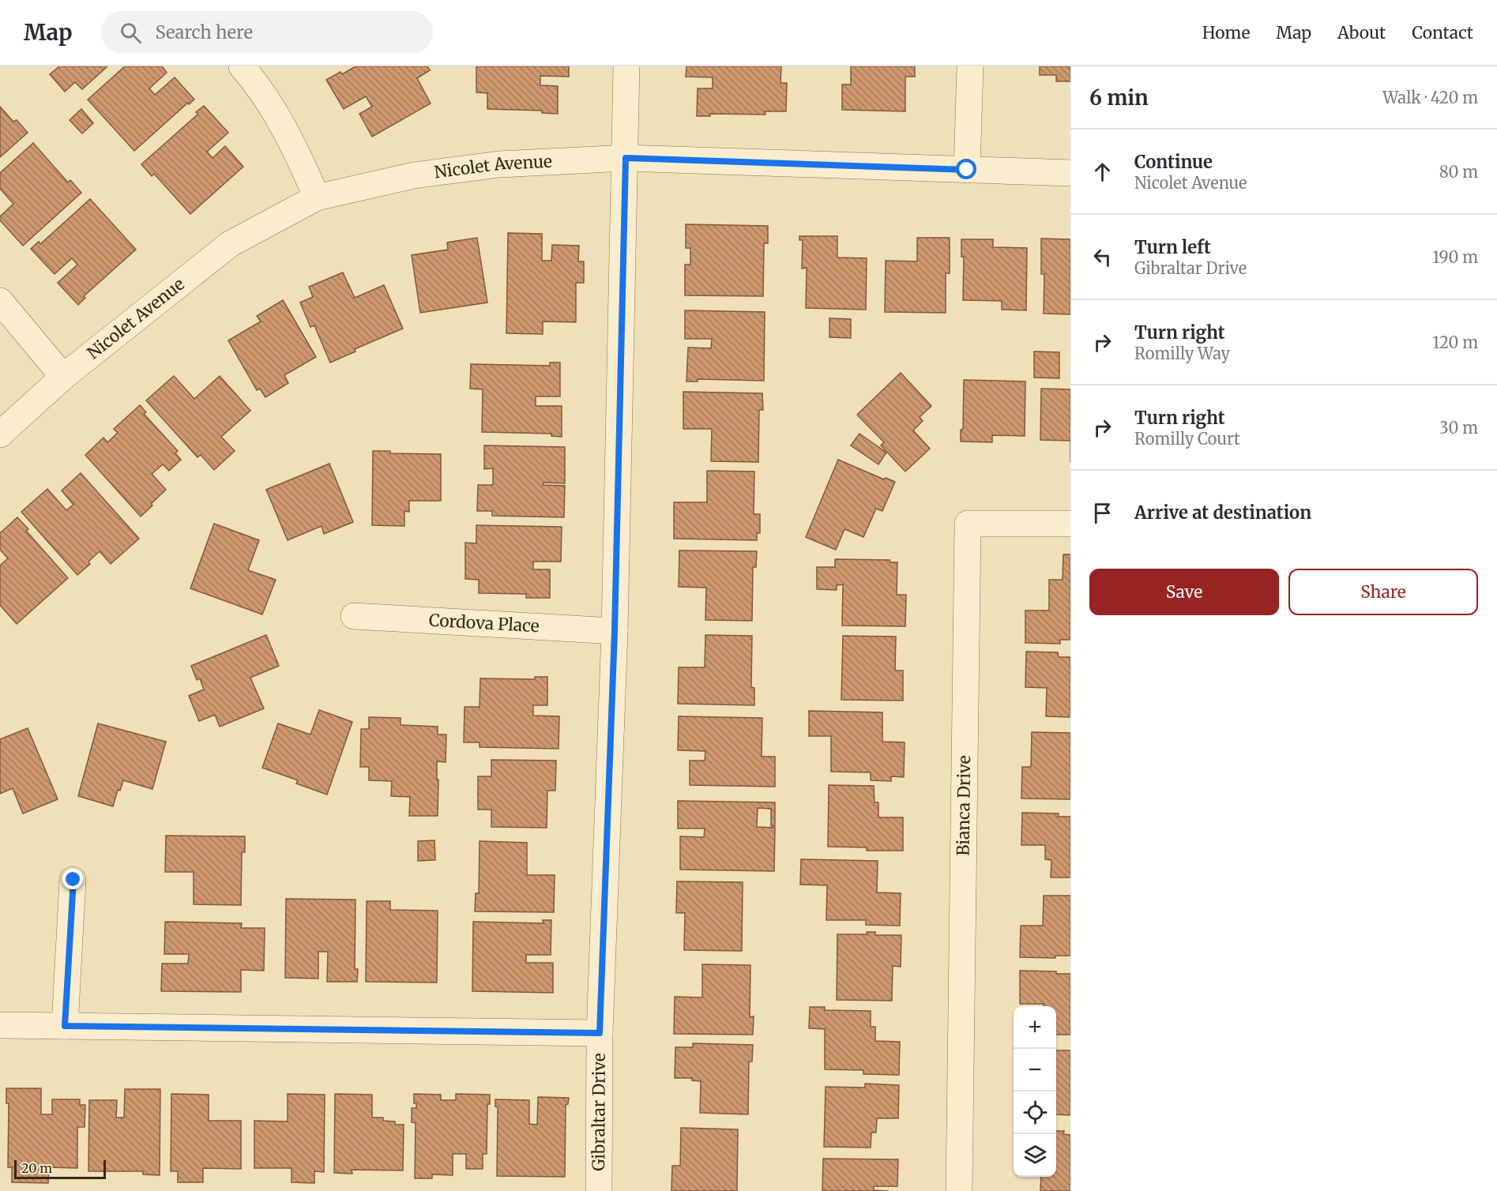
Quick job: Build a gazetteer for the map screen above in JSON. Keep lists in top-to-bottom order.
{
  "streets": {
    "street": [
      "Nicolet Avenue",
      "Cordova Place",
      "Bianca Drive",
      "Gibraltar Drive"
    ]
  },
  "crossings": [
    ["Nicolet Avenue", "Gibraltar Drive"],
    ["Cordova Place", "Gibraltar Drive"]
  ],
  "scale_bar": "20 m",
  "page": {
    "header": "Map",
    "search": "Search here",
    "nav": [
      "Home",
      "Map",
      "About",
      "Contact"
    ],
    "heading": ["6 min", "Walk · 420 m"],
    "list": [
      ["Continue", "Nicolet Avenue", "80 m"],
      ["Turn left", "Gibraltar Drive", "190 m"],
      ["Turn right", "Romilly Way", "120 m"],
      ["Turn right", "Romilly Court", "30 m"],
      "Arrive at destination"
    ],
    "buttons": ["Save", "Share"],
    "map_buttons": ["+", "−"],
    "scale": "20 m"
  }
}
